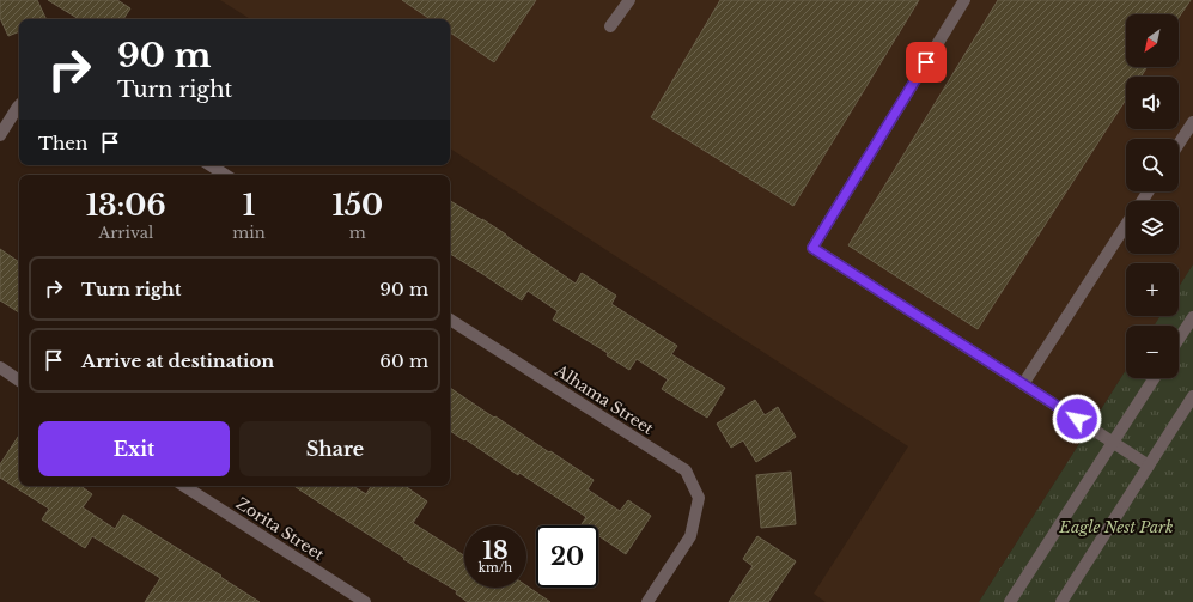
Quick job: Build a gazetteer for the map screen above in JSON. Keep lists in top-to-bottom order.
{
  "streets": {
    "street": ["Alhama Street", "Zorita Street"]
  },
  "parks": ["Eagle Nest Park"],
  "north": "bottom left",
  "page": {
    "map_buttons": ["+", "−"],
    "turn": ["90 m", "Turn right"],
    "then": "Then",
    "eta": [
      "13:06",
      "Arrival",
      "1",
      "min",
      "150",
      "m"
    ],
    "list": [
      {
        "name": "Turn right",
        "value": "90 m"
      },
      {
        "name": "Arrive at destination",
        "value": "60 m"
      }
    ],
    "buttons": ["Exit", "Share"],
    "speed": "18 km/h",
    "limit": "20"
  }
}
